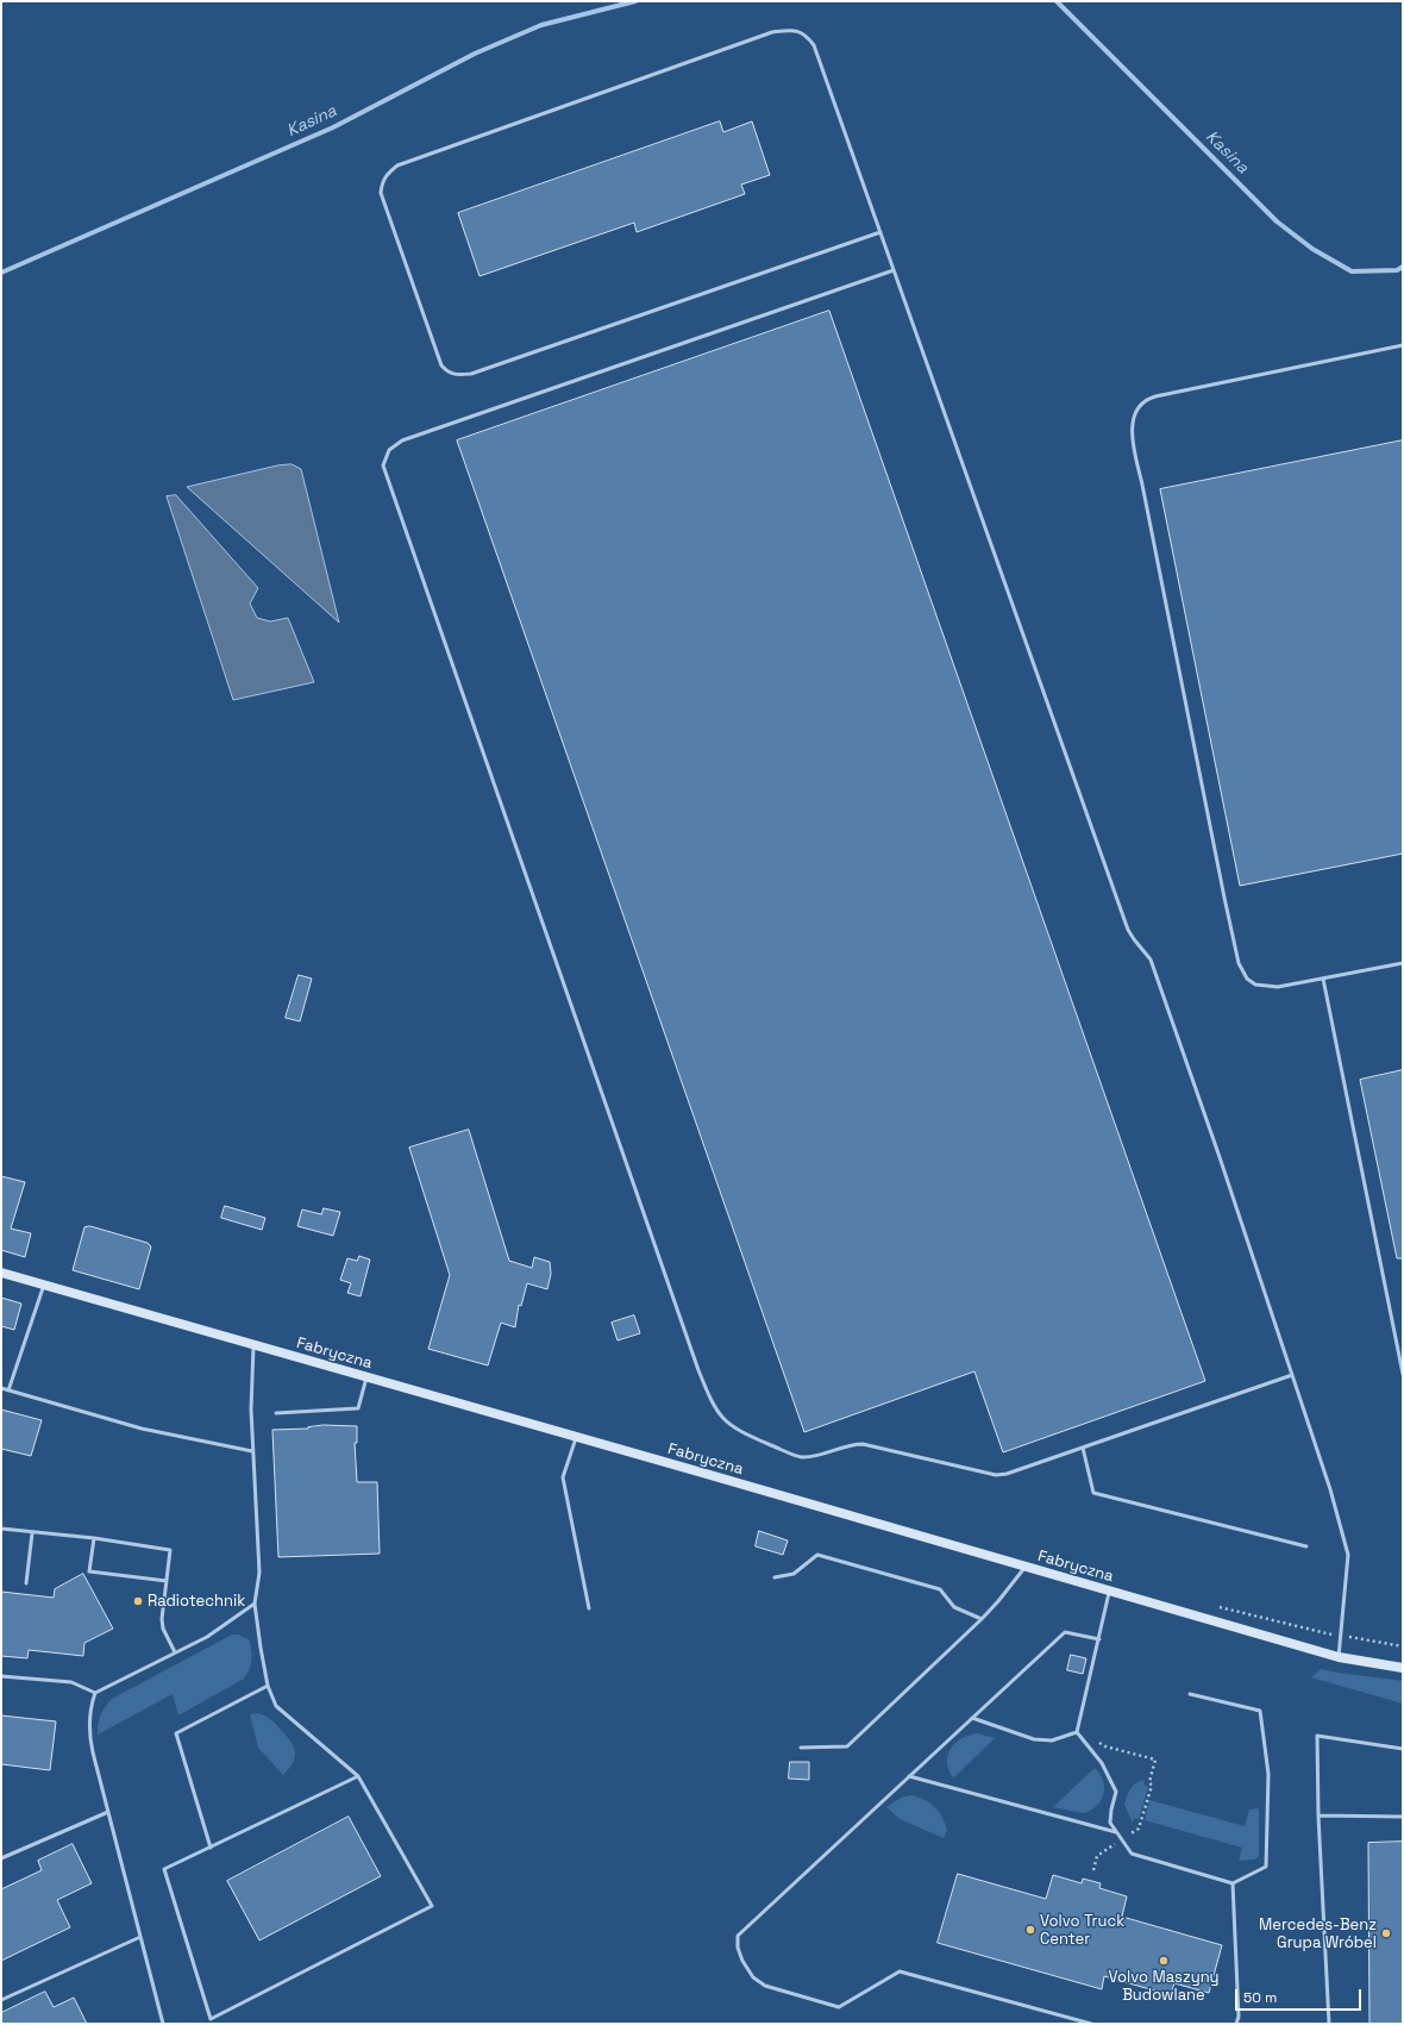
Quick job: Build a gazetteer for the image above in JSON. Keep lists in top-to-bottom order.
{
  "streets": {
    "main road": ["Fabryczna"]
  },
  "water": ["Kasina"],
  "places": [
    "Radiotechnik",
    "Volvo Truck Center",
    "Mercedes-Benz Grupa Wróbel",
    "Volvo Maszyny Budowlane"
  ],
  "scale_bar": "50 m"
}
